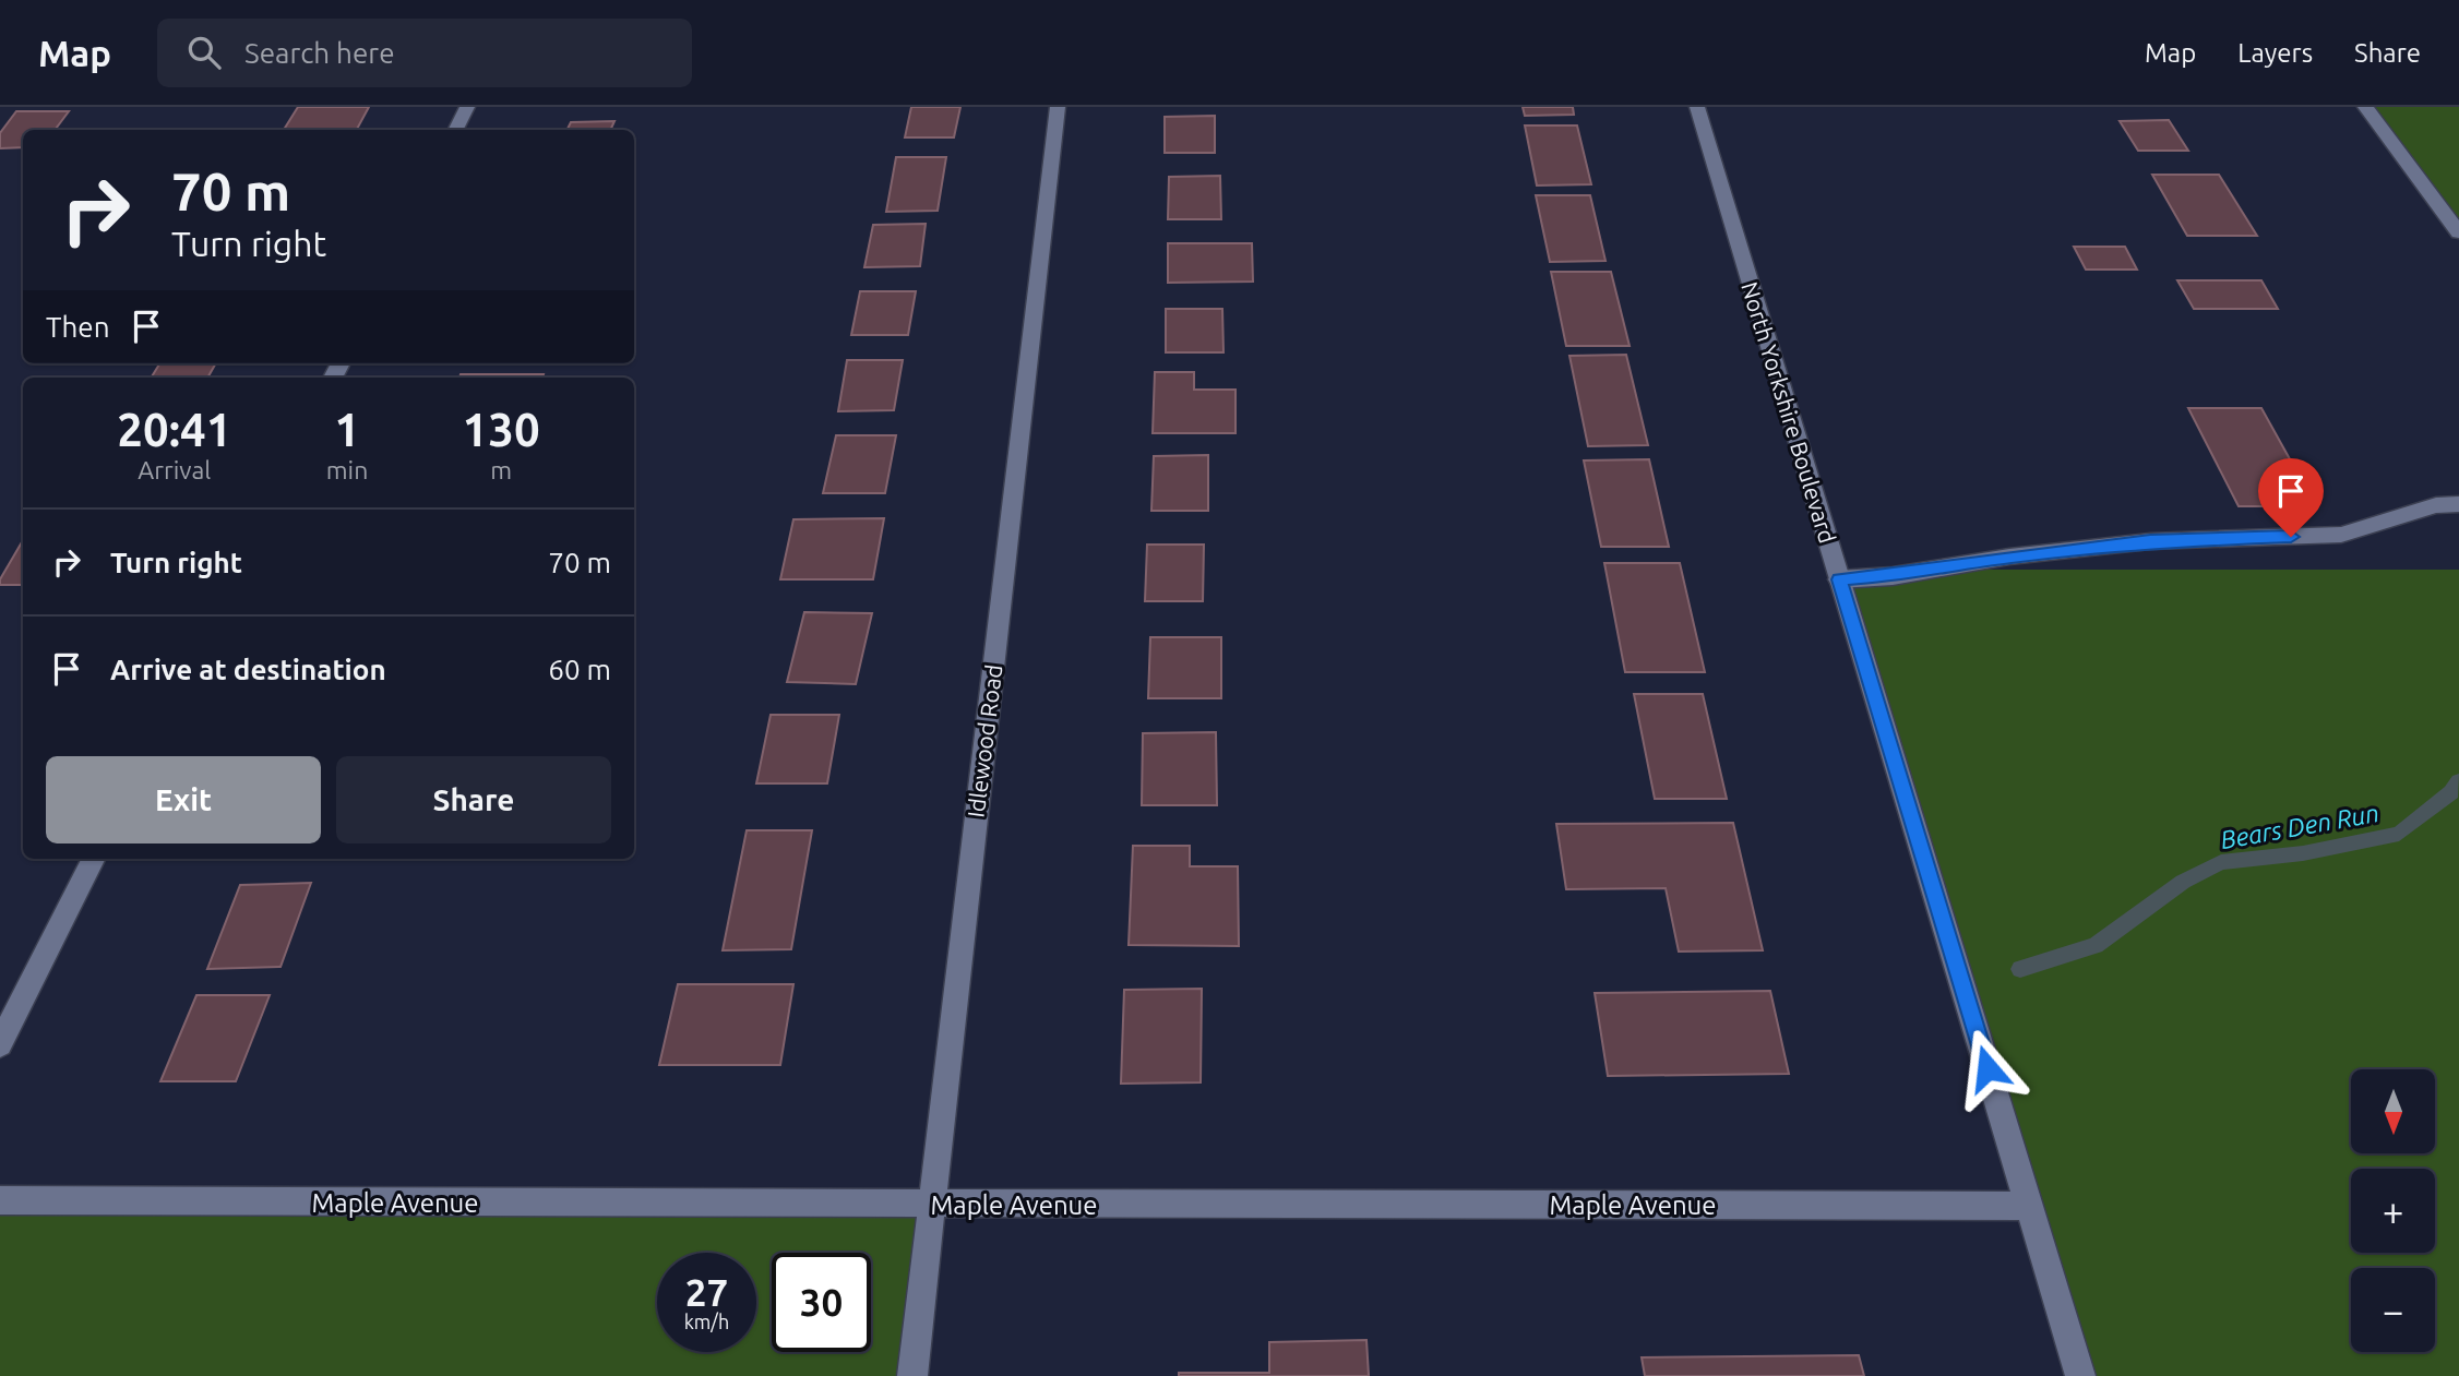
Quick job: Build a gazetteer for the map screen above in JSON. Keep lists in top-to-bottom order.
{
  "streets": {
    "street": ["North Yorkshire Boulevard", "Idlewood Road", "Maple Avenue"]
  },
  "crossings": [
    ["North Yorkshire Boulevard", "Maple Avenue"],
    ["Idlewood Road", "Maple Avenue"]
  ],
  "water": ["Bears Den Run"],
  "north": "bottom",
  "page": {
    "header": "Map",
    "search": "Search here",
    "nav": ["Map", "Layers", "Share"],
    "turn": ["70 m", "Turn right"],
    "then": "Then",
    "eta": [
      "20:41",
      "Arrival",
      "1",
      "min",
      "130",
      "m"
    ],
    "list": [
      {
        "name": "Turn right",
        "value": "70 m"
      },
      {
        "name": "Arrive at destination",
        "value": "60 m"
      }
    ],
    "buttons": ["Exit", "Share"],
    "map_buttons": ["+", "−"],
    "speed": "27 km/h",
    "limit": "30"
  }
}
